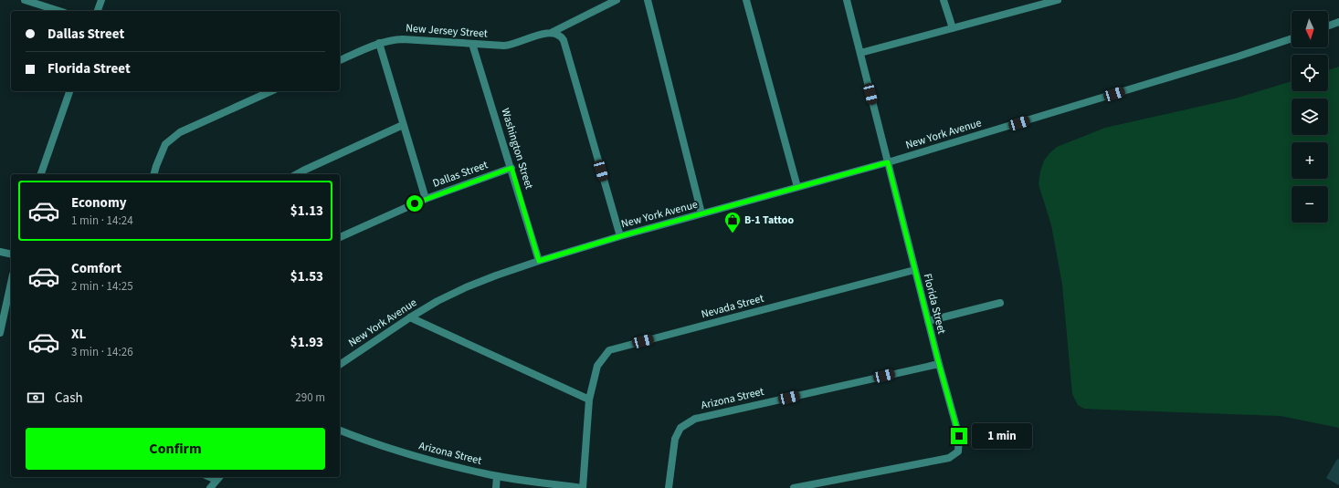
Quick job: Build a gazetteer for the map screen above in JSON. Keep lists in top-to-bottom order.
{
  "streets": {
    "street": [
      "New Jersey Street",
      "New York Avenue",
      "Washington Street",
      "Dallas Street",
      "Florida Street",
      "Nevada Street",
      "Arizona Street"
    ]
  },
  "crossings": [
    ["New Jersey Street", "Washington Street"],
    ["New York Avenue", "Washington Street"],
    ["New York Avenue", "Florida Street"],
    ["Washington Street", "Dallas Street"],
    ["Florida Street", "Nevada Street"],
    ["Florida Street", "Arizona Street"],
    ["Nevada Street", "Arizona Street"]
  ],
  "places": {
    "shop": ["B-1 Tattoo"]
  },
  "north": "bottom",
  "page": {
    "map_buttons": ["+", "−"],
    "banner": ["Dallas Street", "Florida Street"],
    "list": [
      {
        "name": "Economy",
        "note": "1 min · 14:24",
        "value": "$1.13"
      },
      {
        "name": "Comfort",
        "note": "2 min · 14:25",
        "value": "$1.53"
      },
      {
        "name": "XL",
        "note": "3 min · 14:26",
        "value": "$1.93"
      }
    ],
    "pay": ["Cash", "290 m"],
    "buttons": "Confirm",
    "bubble": "1 min"
  }
}
